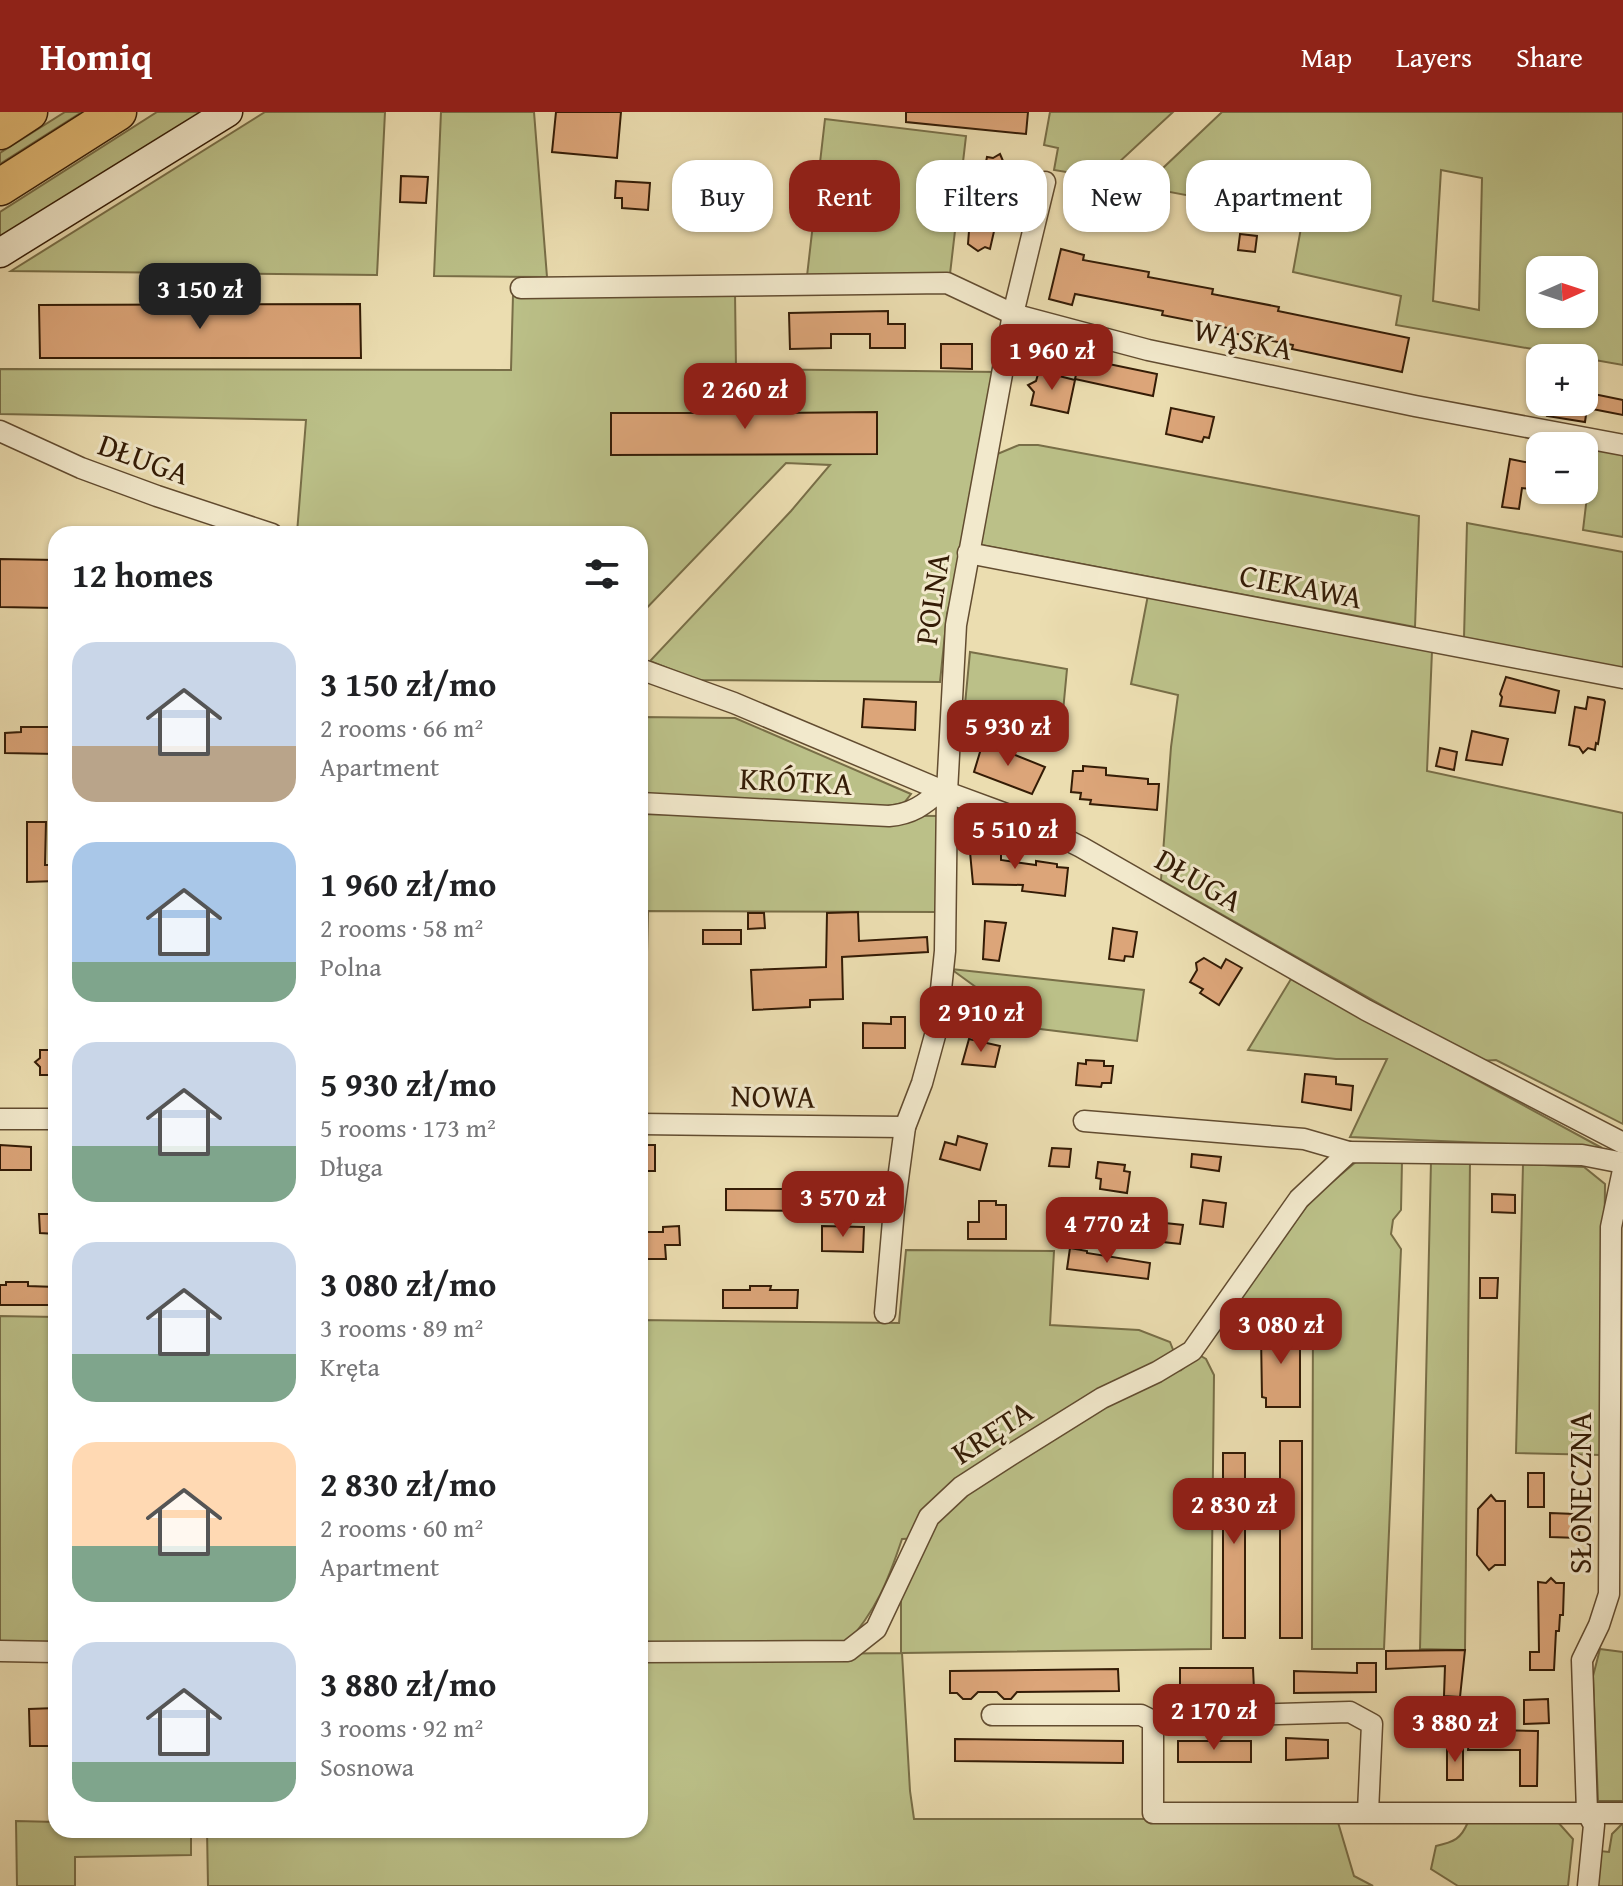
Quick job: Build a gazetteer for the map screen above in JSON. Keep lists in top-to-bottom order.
{
  "streets": {
    "street": [
      "WĄSKA",
      "DŁUGA",
      "CIEKAWA",
      "POLNA",
      "KRÓTKA",
      "NOWA",
      "KRĘTA",
      "SŁONECZNA"
    ]
  },
  "crossings": [
    ["WĄSKA", "POLNA"],
    ["DŁUGA", "POLNA"],
    ["DŁUGA", "KRÓTKA"],
    ["CIEKAWA", "POLNA"],
    ["POLNA", "KRÓTKA"],
    ["POLNA", "NOWA"]
  ],
  "north": "right",
  "page": {
    "header": "Homiq",
    "nav": ["Map", "Layers", "Share"],
    "chip": [
      "Buy",
      "Rent",
      "Filters",
      "New",
      "Apartment"
    ],
    "map_buttons": ["+", "−"],
    "price": [
      "3 150 zł",
      "1 960 zł",
      "2 260 zł",
      "5 930 zł",
      "5 510 zł",
      "2 910 zł",
      "3 570 zł",
      "4 770 zł",
      "3 080 zł",
      "2 830 zł",
      "2 170 zł",
      "3 880 zł"
    ],
    "heading": "12 homes",
    "list": [
      {
        "name": "3 150 zł/mo",
        "note": "2 rooms · 66 m² · Apartment"
      },
      {
        "name": "1 960 zł/mo",
        "note": "2 rooms · 58 m² · Polna"
      },
      {
        "name": "5 930 zł/mo",
        "note": "5 rooms · 173 m² · Długa"
      },
      {
        "name": "3 080 zł/mo",
        "note": "3 rooms · 89 m² · Kręta"
      },
      {
        "name": "2 830 zł/mo",
        "note": "2 rooms · 60 m² · Apartment"
      },
      {
        "name": "3 880 zł/mo",
        "note": "3 rooms · 92 m² · Sosnowa"
      }
    ]
  }
}
